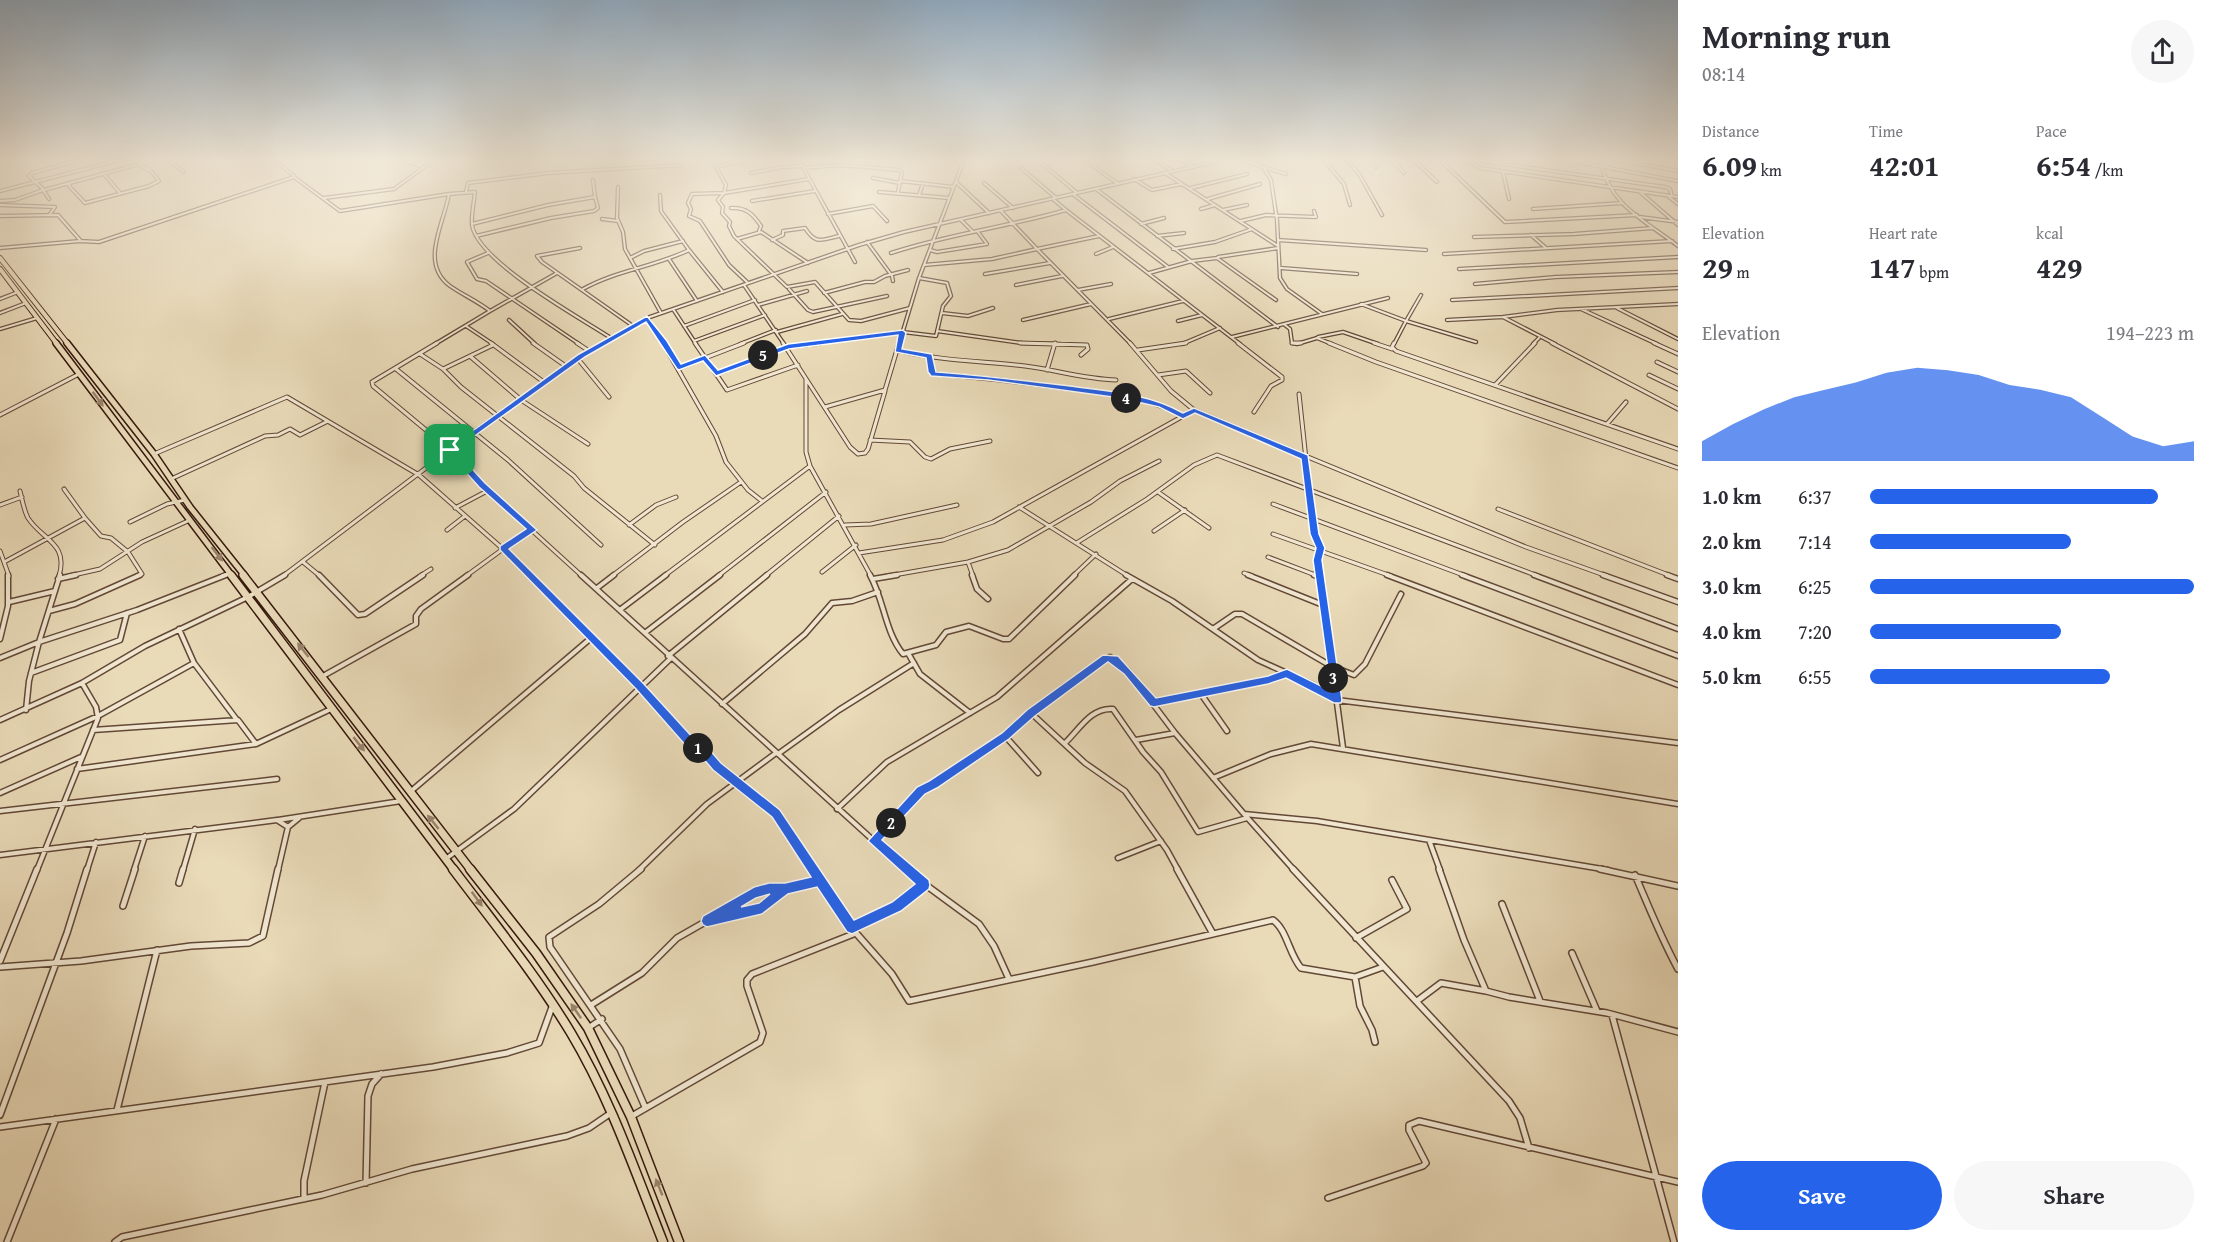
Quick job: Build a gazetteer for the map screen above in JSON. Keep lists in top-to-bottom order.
{
  "page": {
    "heading": ["Morning run", "08:14"],
    "stats": [
      ["Distance", "6.09 km"],
      ["Time", "42:01"],
      ["Pace", "6:54 /km"],
      ["Elevation", "29 m"],
      ["Heart rate", "147 bpm"],
      ["kcal", "429"]
    ],
    "chart": ["Elevation", "194–223 m"],
    "pins": [
      "5",
      "4",
      "3",
      "1",
      "2"
    ],
    "list": [
      {
        "name": "1.0 km",
        "note": "6:37"
      },
      {
        "name": "2.0 km",
        "note": "7:14"
      },
      {
        "name": "3.0 km",
        "note": "6:25"
      },
      {
        "name": "4.0 km",
        "note": "7:20"
      },
      {
        "name": "5.0 km",
        "note": "6:55"
      }
    ],
    "buttons": ["Save", "Share"]
  }
}
